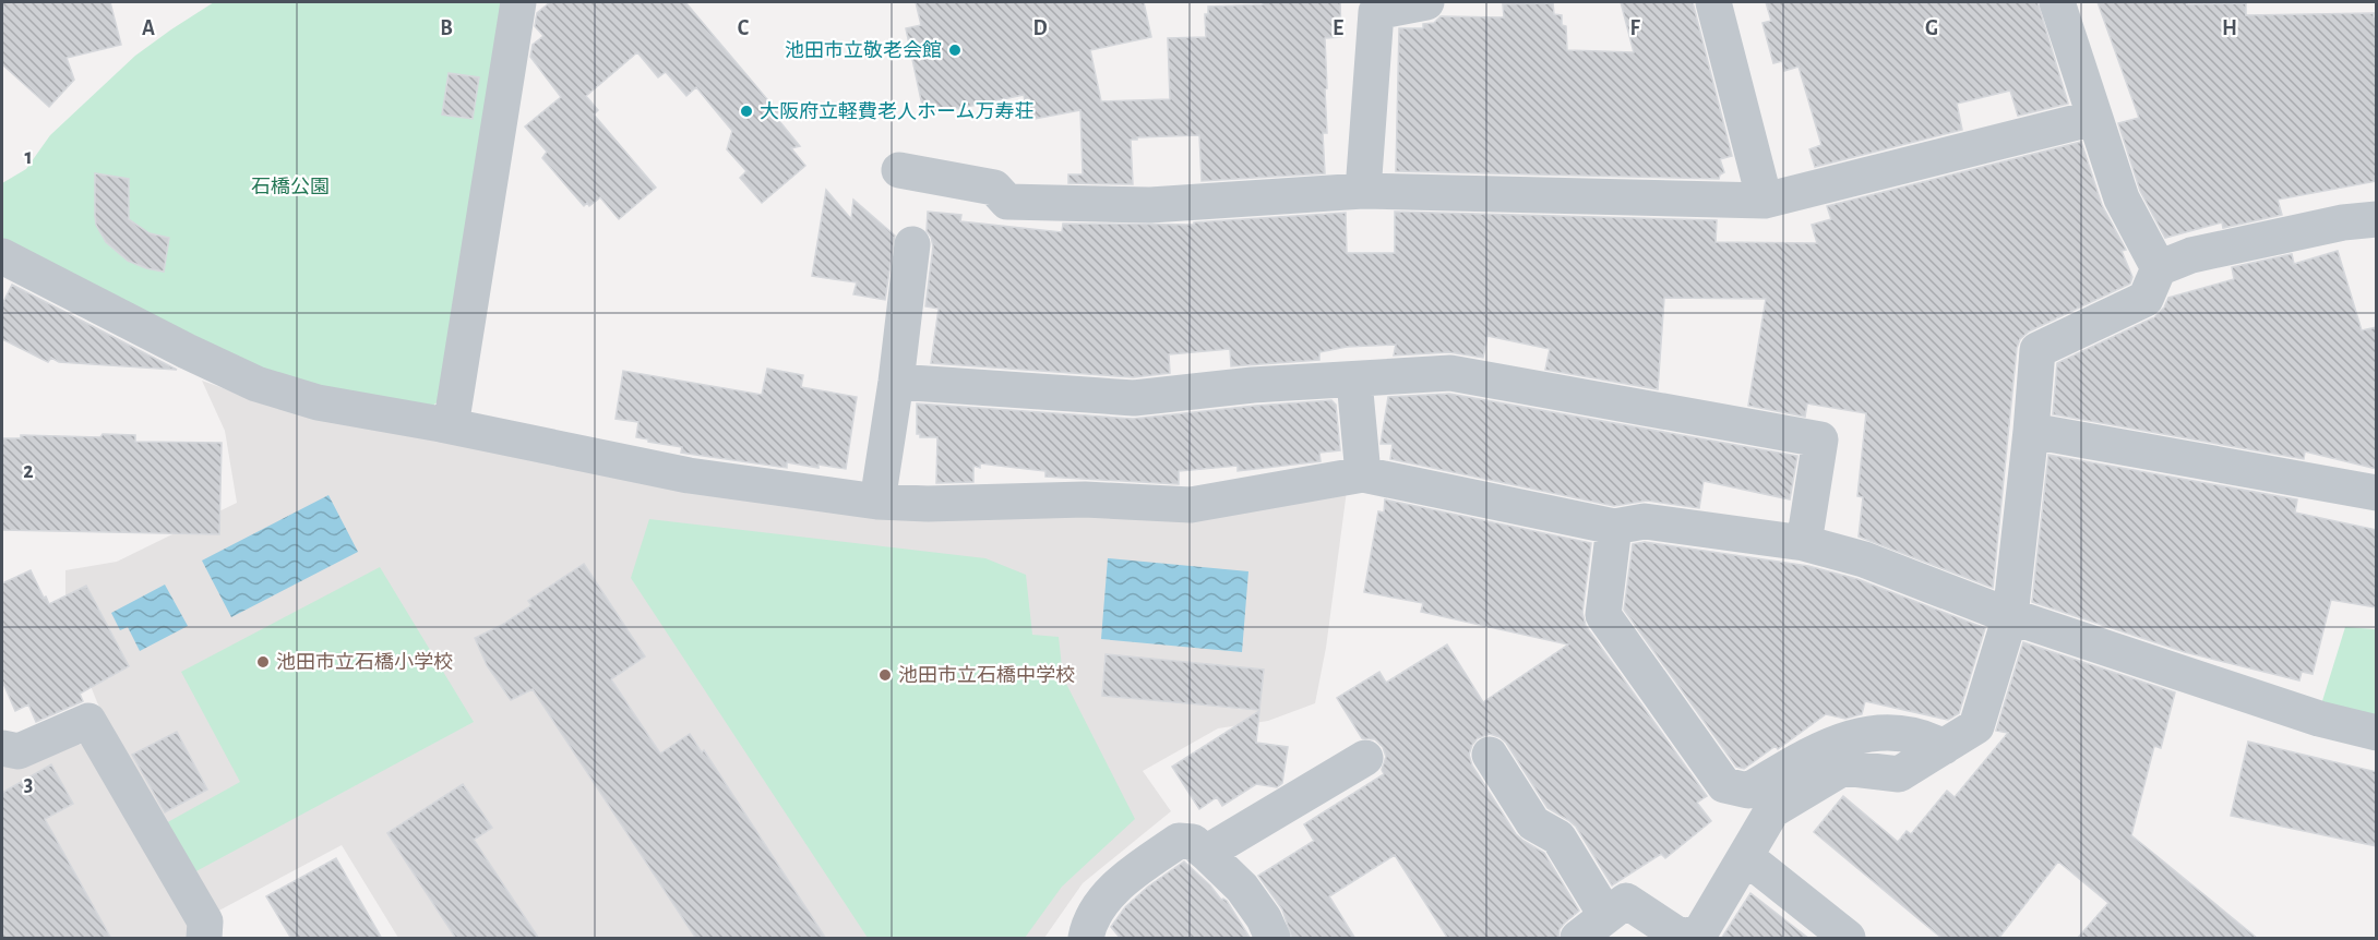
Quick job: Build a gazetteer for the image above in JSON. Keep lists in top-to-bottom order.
{
  "parks": ["石橋公園"],
  "places": [
    "池田市立敬老会館",
    "大阪府立軽費老人ホーム万寿荘",
    "池田市立石橋小学校",
    "池田市立石橋中学校"
  ],
  "grid": {
    "columns": [
      "A",
      "B",
      "C",
      "D",
      "E",
      "F",
      "G",
      "H"
    ],
    "rows": ["1", "2", "3"]
  }
}
